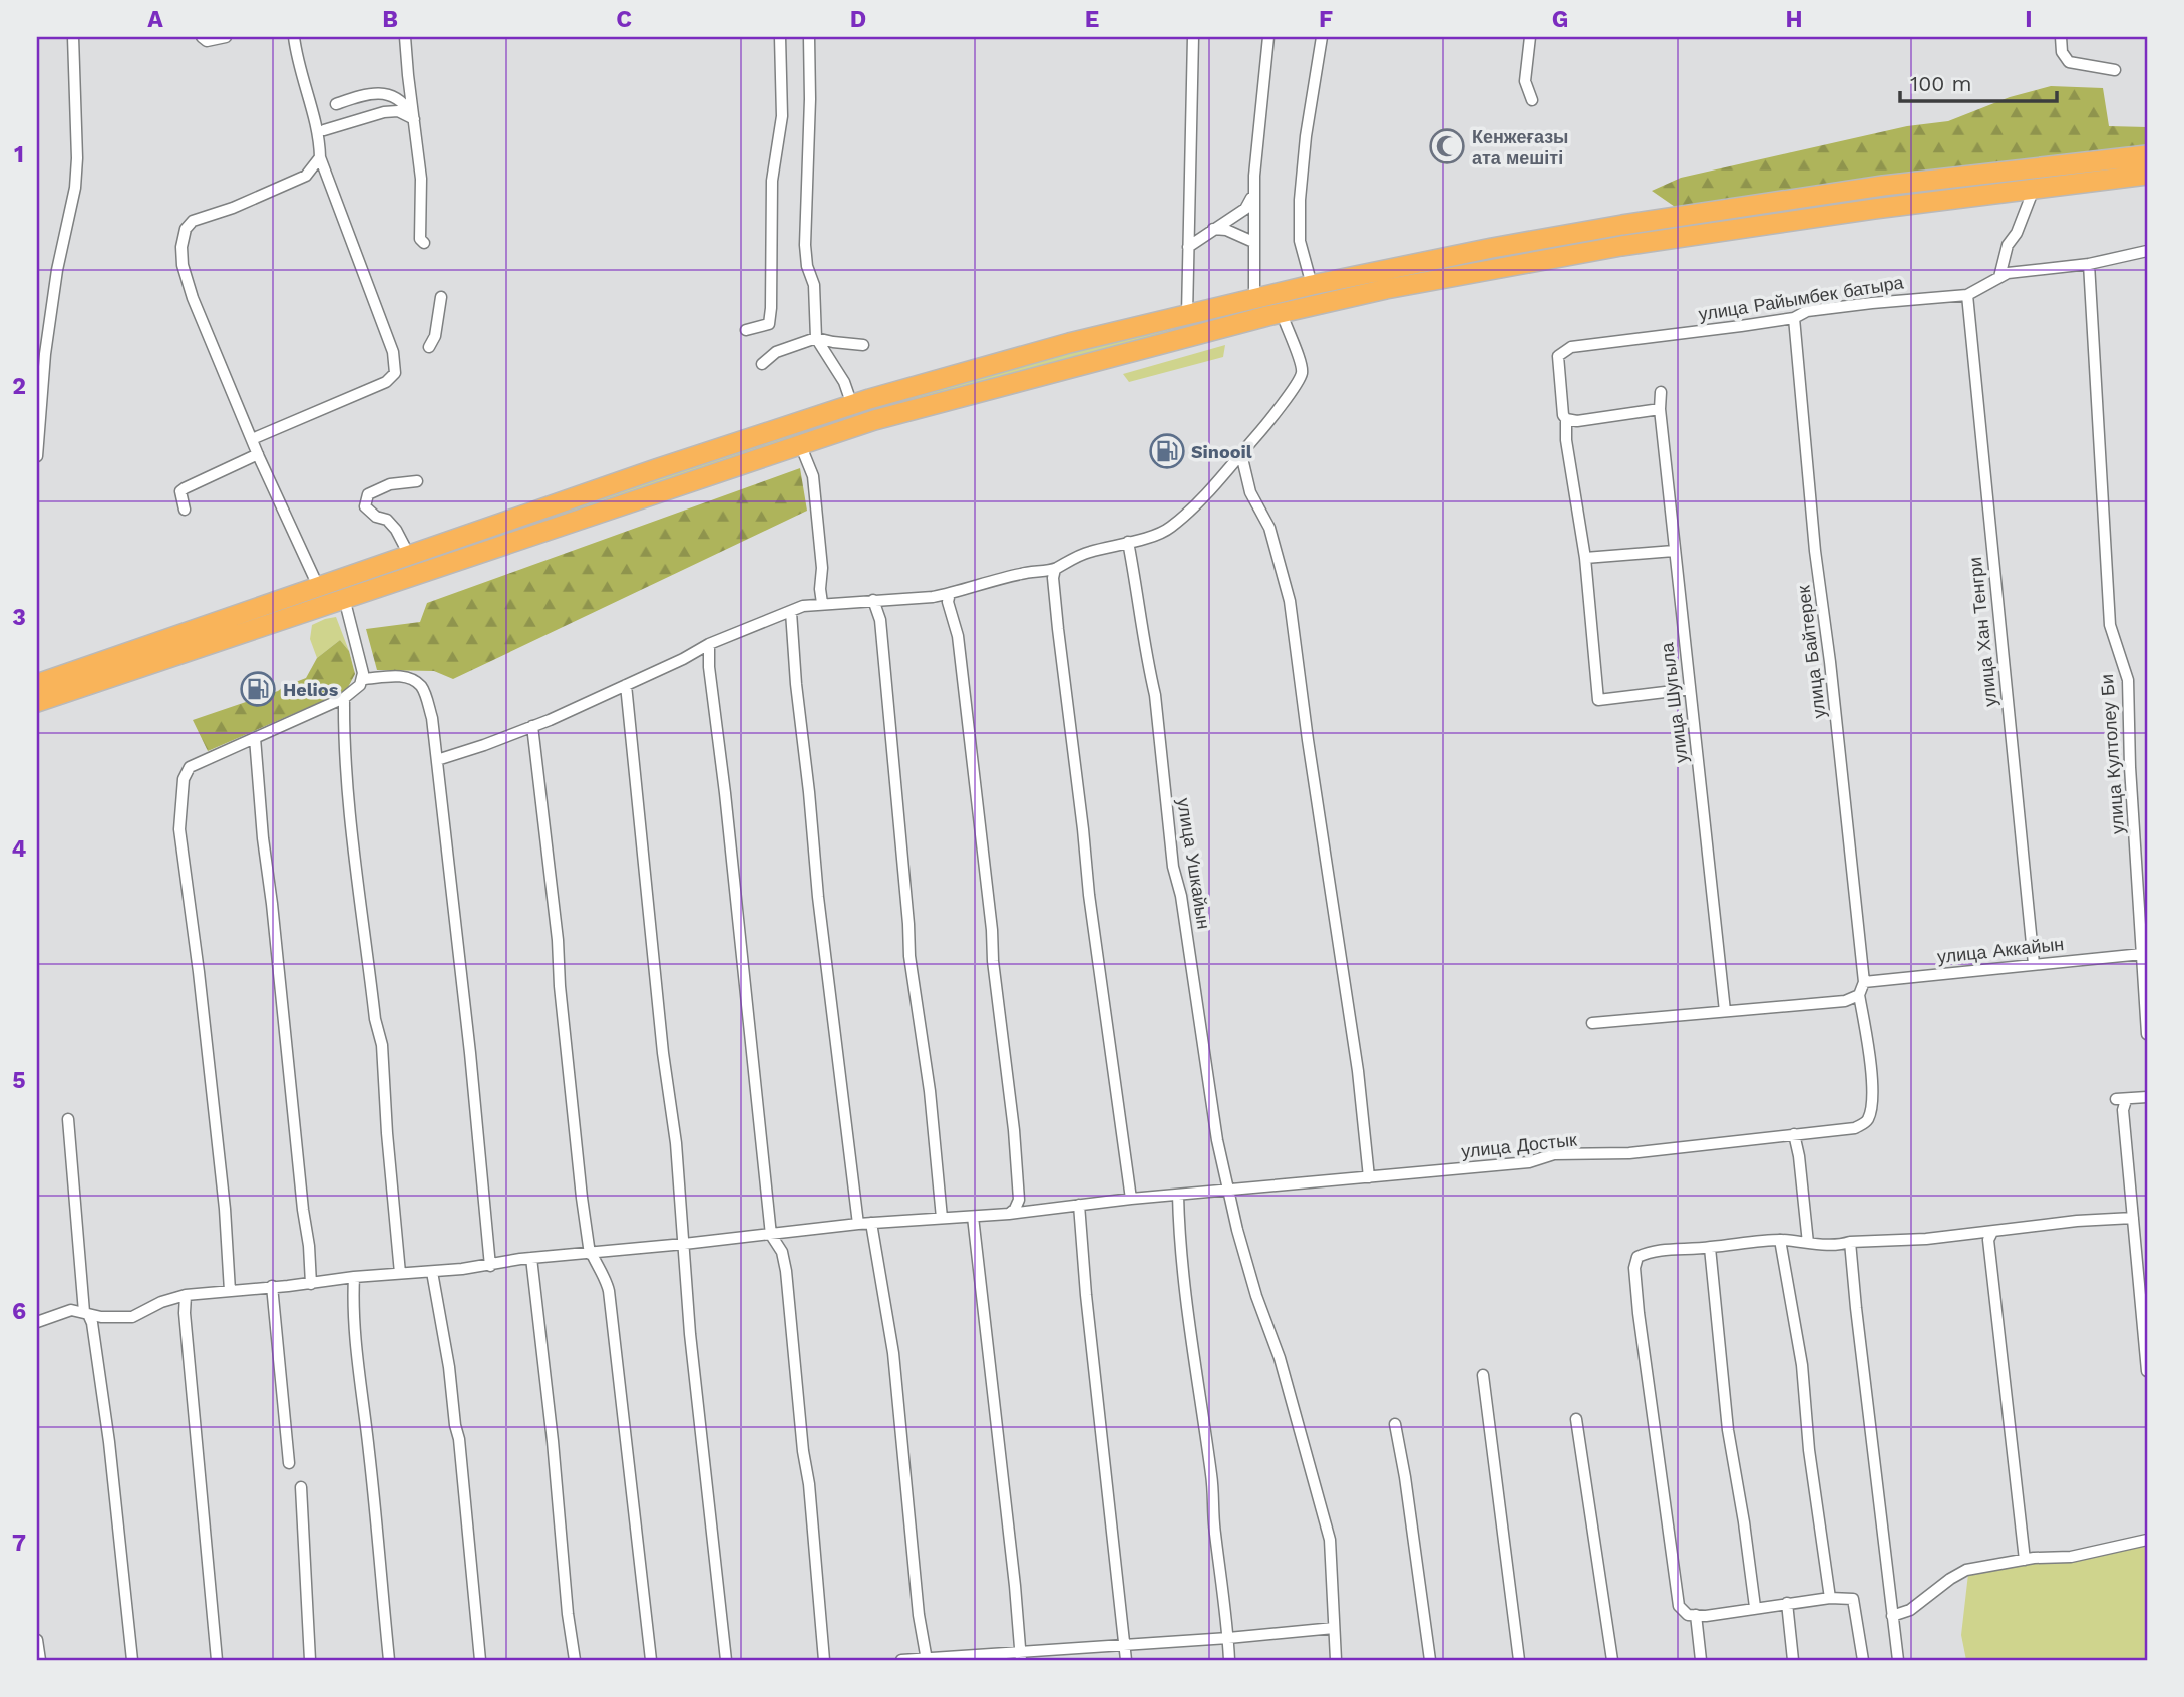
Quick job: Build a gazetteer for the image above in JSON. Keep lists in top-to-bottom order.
{
  "streets": {
    "street": [
      "улица Райымбек батыра",
      "улица Хан Тенгри",
      "улица Байтерек",
      "улица Шугыла",
      "улица Култолеу Би",
      "улица Ушкайын",
      "улица Аккайын",
      "улица Достык"
    ]
  },
  "crossings": [
    ["улица Райымбек батыра", "улица Хан Тенгри"],
    ["улица Райымбек батыра", "улица Байтерек"],
    ["улица Райымбек батыра", "улица Култолеу Би"],
    ["улица Хан Тенгри", "улица Аккайын"],
    ["улица Байтерек", "улица Аккайын"],
    ["улица Култолеу Би", "улица Аккайын"],
    ["улица Ушкайын", "улица Достык"]
  ],
  "places": {
    "mosque": ["Кенжеғазы ата мешіті"],
    "fuel station": ["Sinooil", "Helios"]
  },
  "scale_bar": "100 m",
  "grid": {
    "columns": [
      "A",
      "B",
      "C",
      "D",
      "E",
      "F",
      "G",
      "H",
      "I"
    ],
    "rows": [
      "1",
      "2",
      "3",
      "4",
      "5",
      "6",
      "7"
    ]
  }
}
